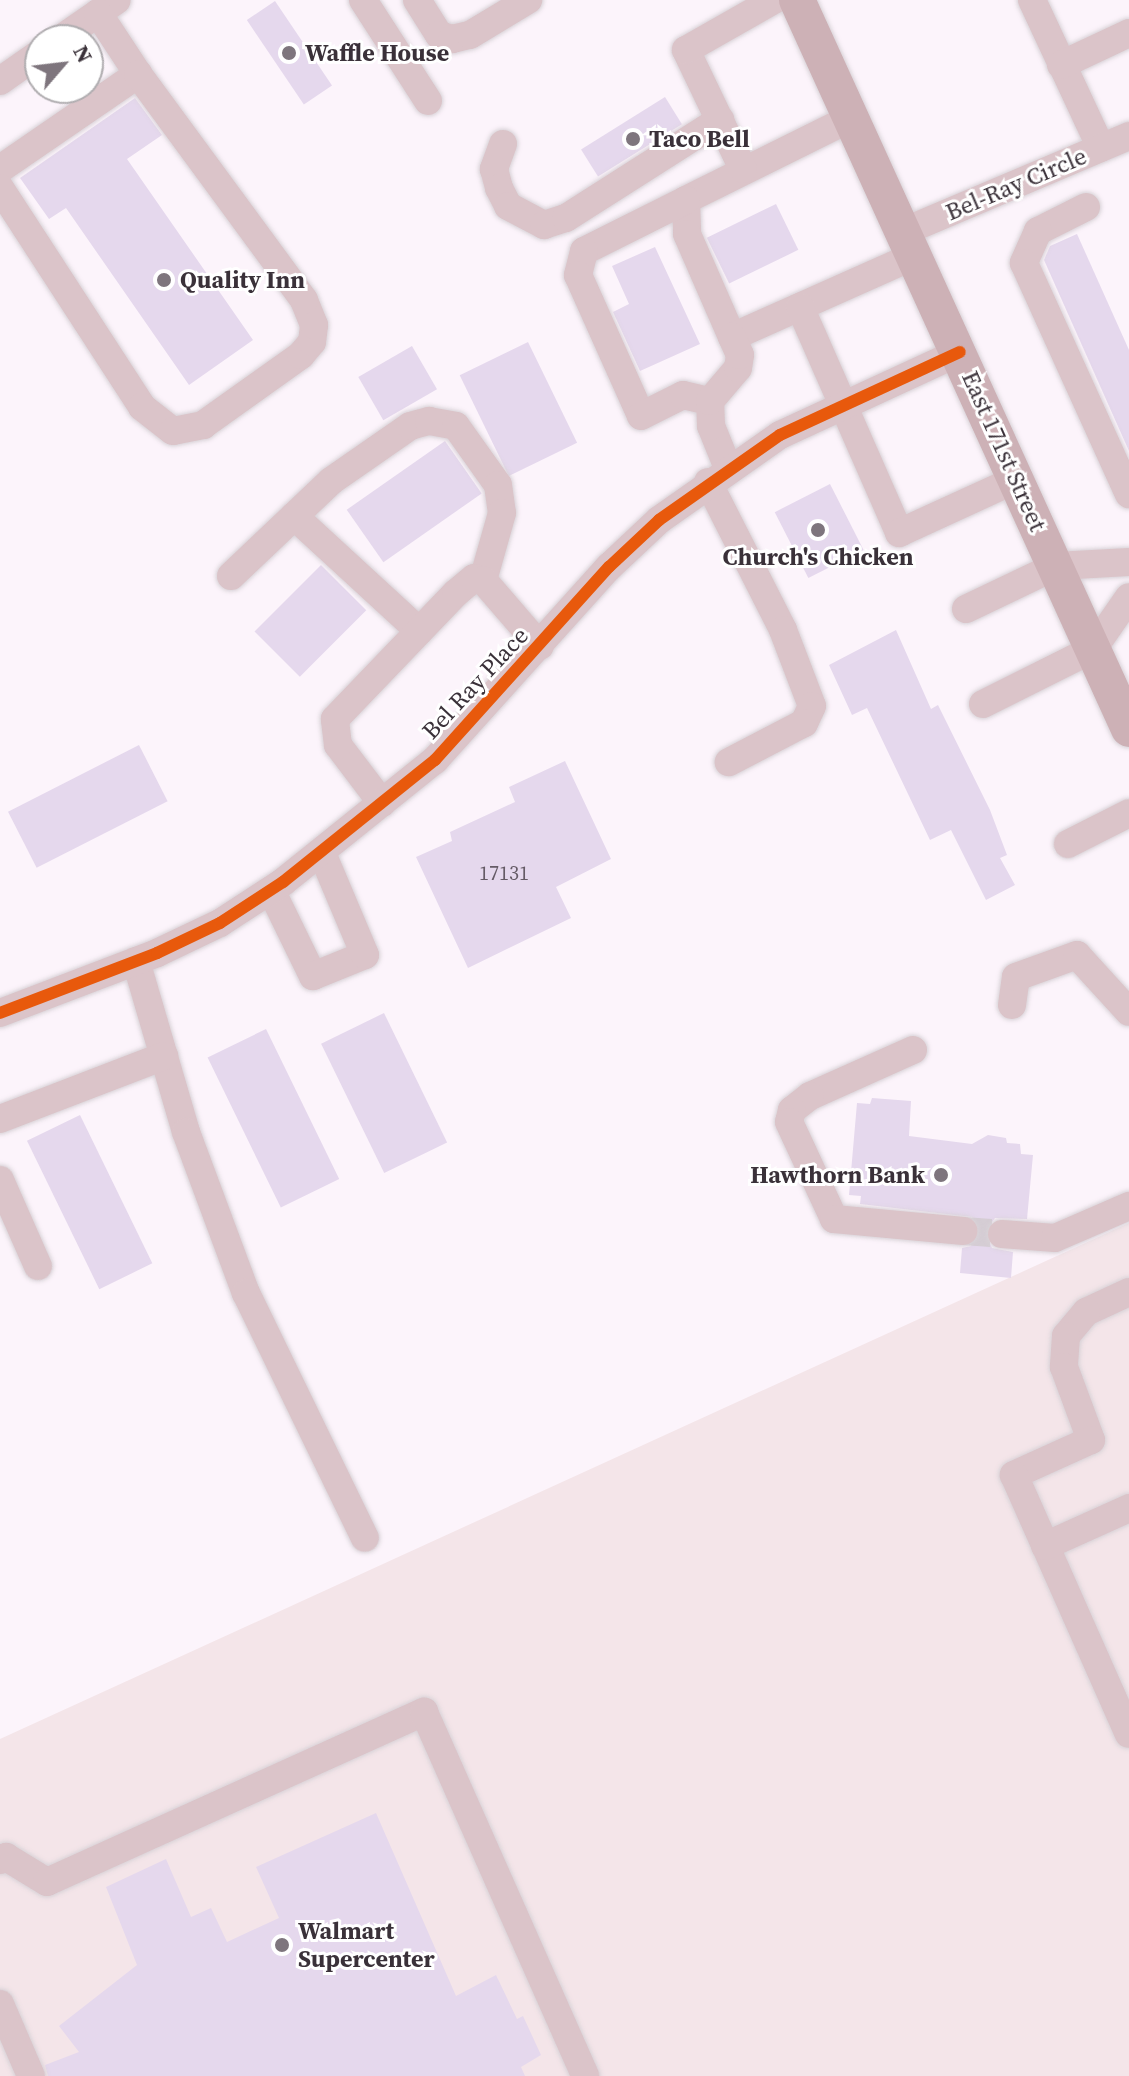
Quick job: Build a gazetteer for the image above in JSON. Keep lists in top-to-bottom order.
{
  "streets": {
    "main road": ["East 171st Street"],
    "street": ["Bel-Ray Circle", "Bel Ray Place"]
  },
  "crossings": [
    ["Bel-Ray Circle", "East 171st Street"],
    ["East 171st Street", "Bel Ray Place"]
  ],
  "places": [
    "Waffle House",
    "Taco Bell",
    "Quality Inn",
    "Church's Chicken",
    "Hawthorn Bank",
    "Walmart Supercenter"
  ],
  "house_numbers": ["17131"],
  "north": "top right"
}
